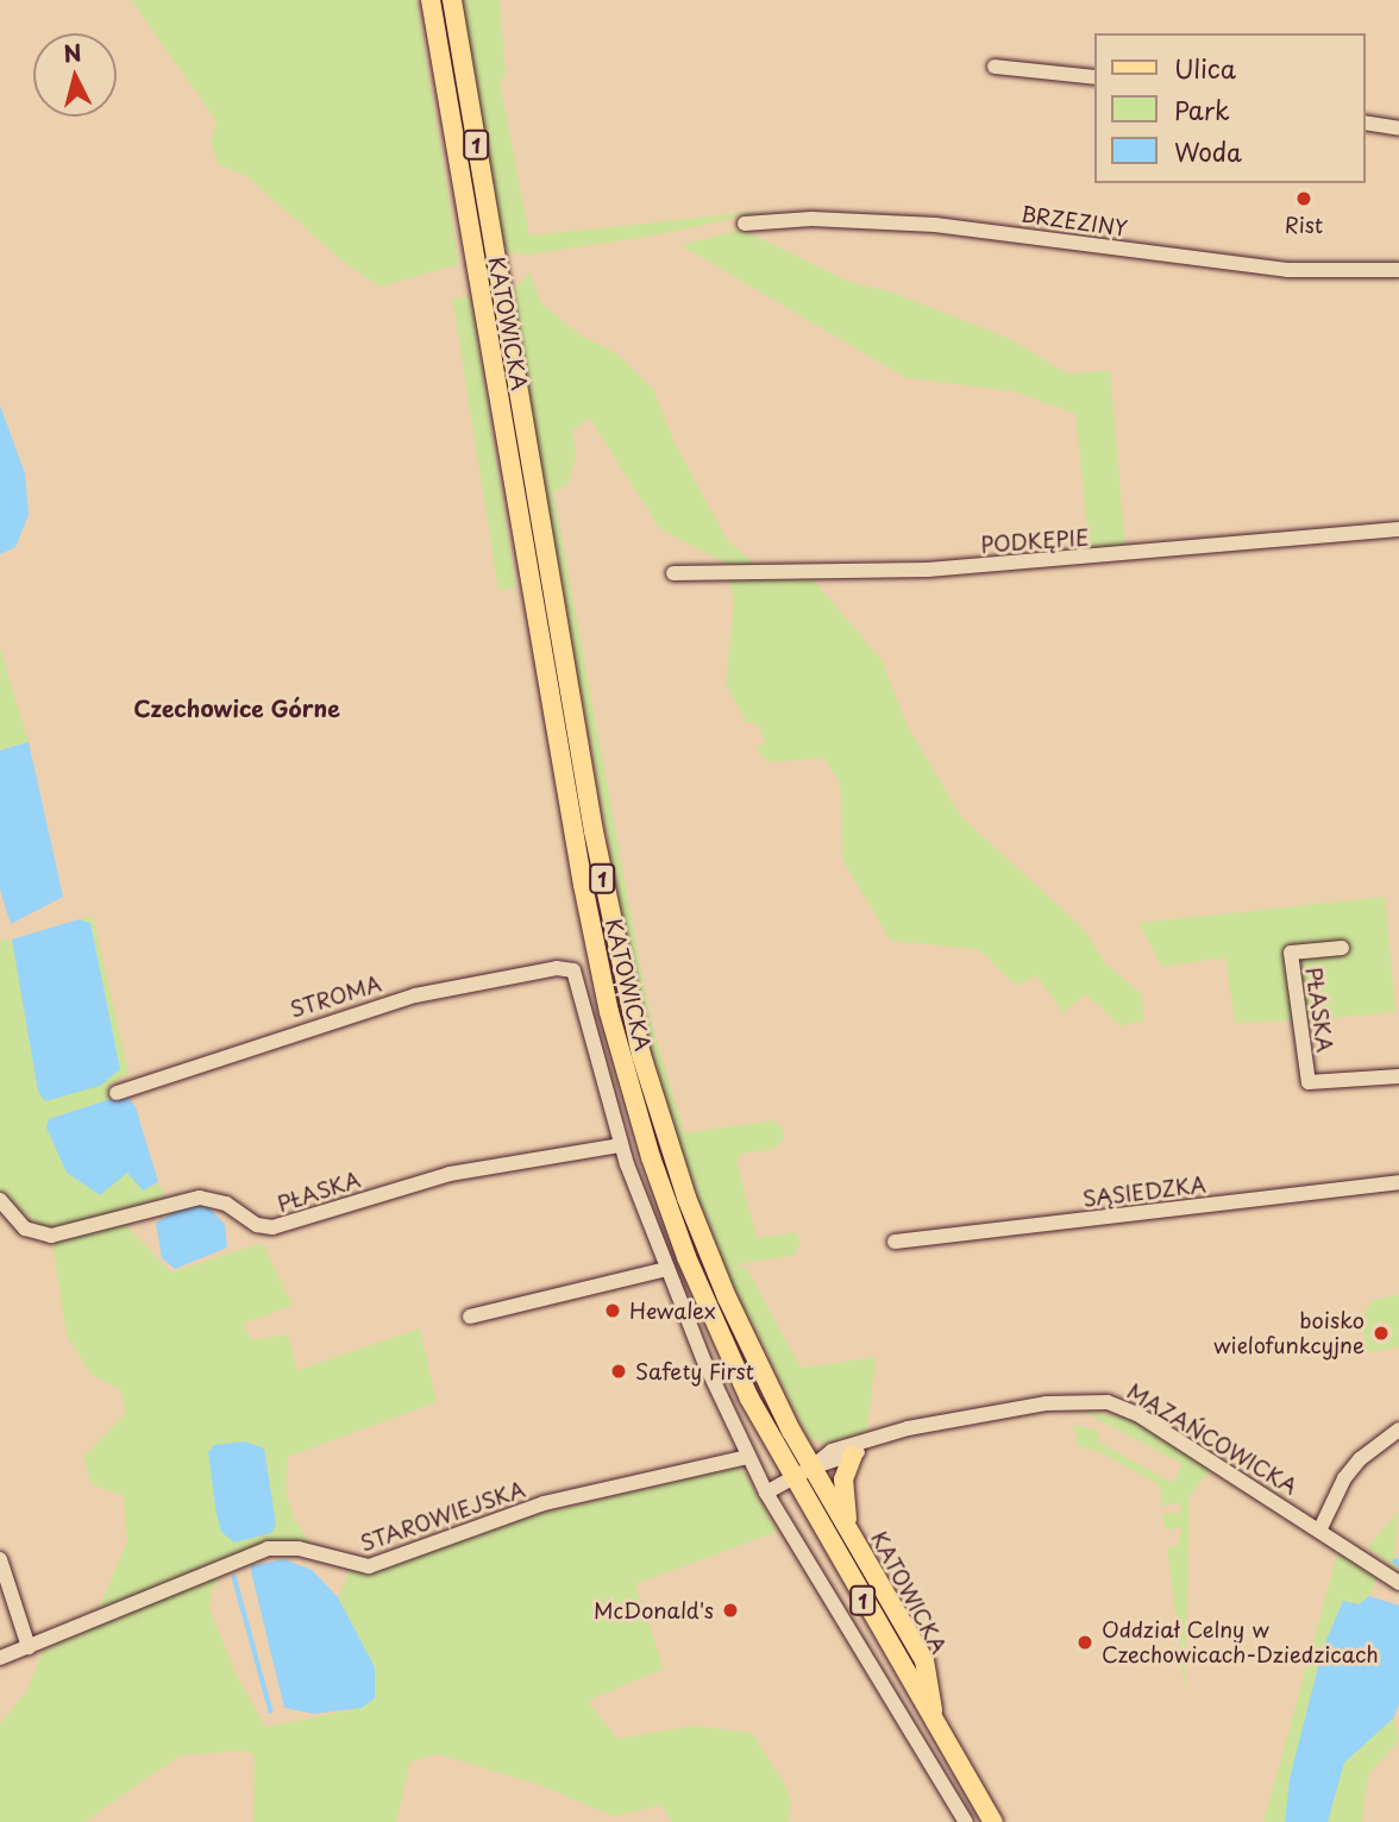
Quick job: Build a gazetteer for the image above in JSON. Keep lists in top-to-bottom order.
{
  "streets": {
    "main road": ["1", "KATOWICKA"],
    "street": [
      "BRZEZINY",
      "PODKĘPIE",
      "STROMA",
      "PŁASKA",
      "SĄSIEDZKA",
      "MAZAŃCOWICKA",
      "STAROWIEJSKA"
    ]
  },
  "crossings": [
    ["KATOWICKA", "MAZAŃCOWICKA"],
    ["STROMA", "PŁASKA"]
  ],
  "districts": ["Czechowice Górne"],
  "places": [
    "Rist",
    "Hewalex",
    "boisko wielofunkcyjne",
    "Safety First",
    "McDonald's",
    "Oddział Celny w Czechowicach-Dziedzicach"
  ],
  "legend": ["Ulica", "Park", "Woda"],
  "north": "top"
}
